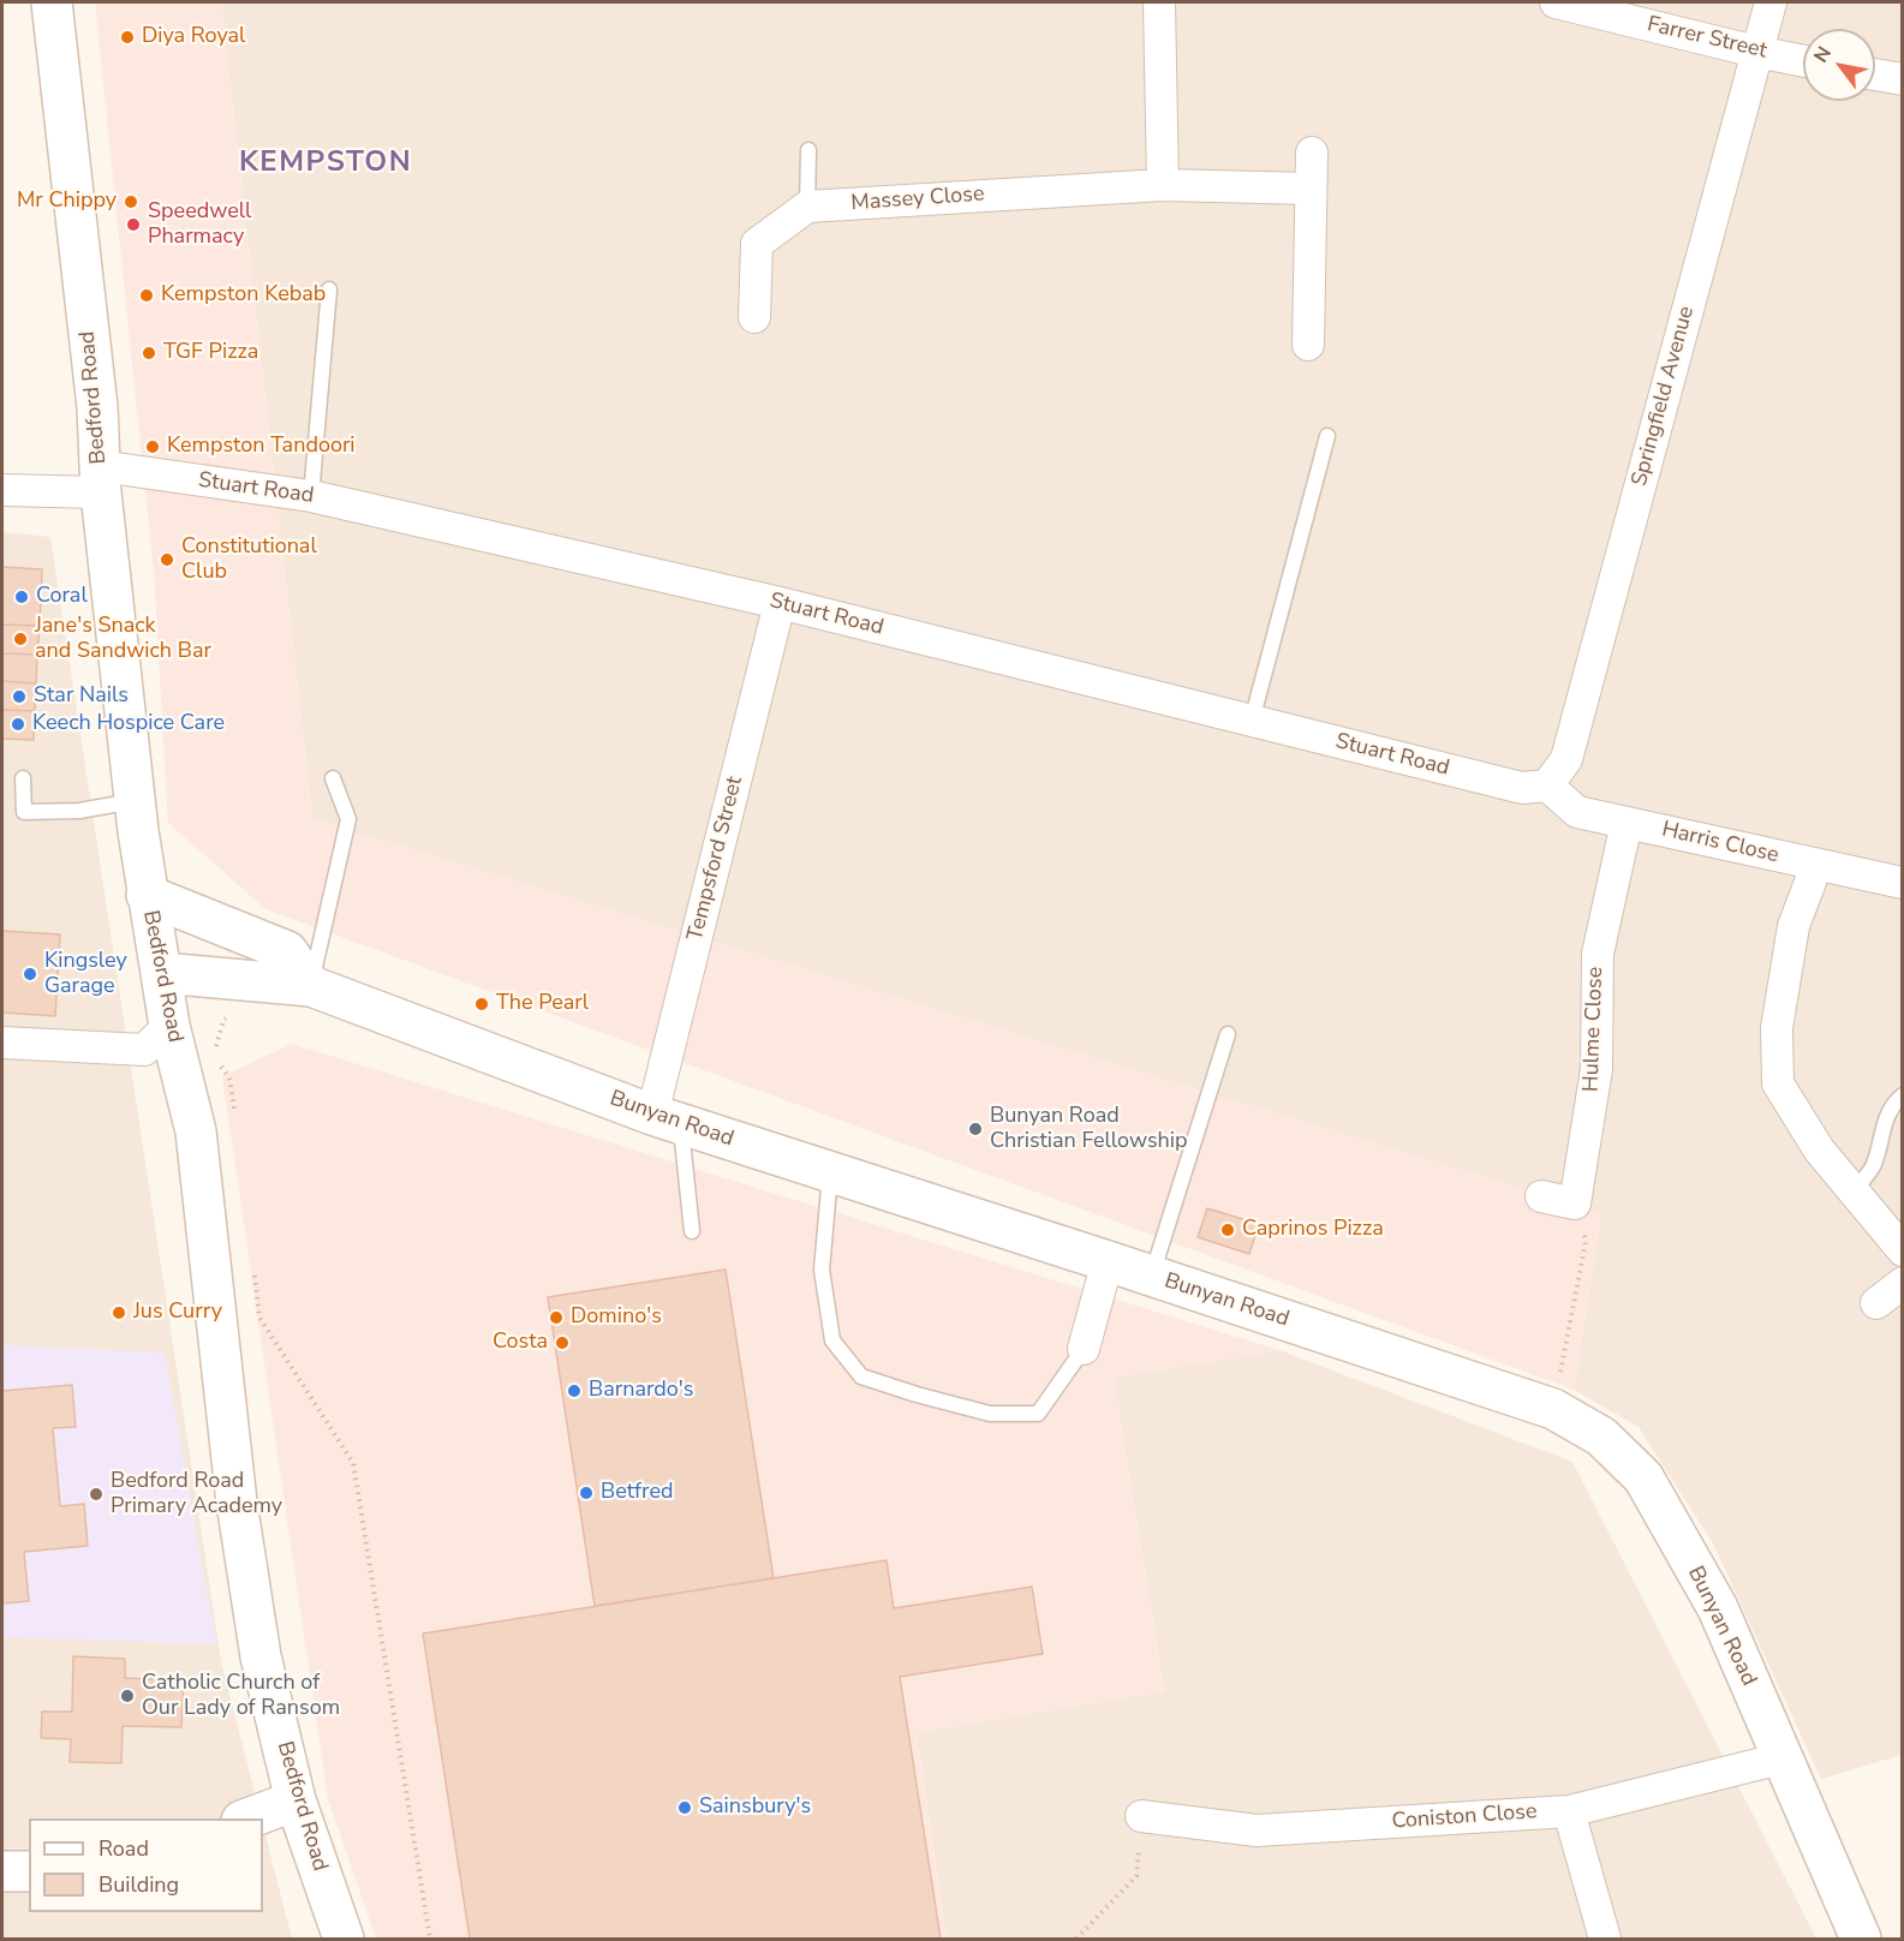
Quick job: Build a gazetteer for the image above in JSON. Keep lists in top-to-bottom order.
{
  "streets": {
    "street": [
      "Farrer Street",
      "Massey Close",
      "Springfield Avenue",
      "Bedford Road",
      "Stuart Road",
      "Harris Close",
      "Tempsford Street",
      "Hulme Close",
      "Bunyan Road",
      "Coniston Close"
    ]
  },
  "crossings": [
    ["Farrer Street", "Springfield Avenue"],
    ["Springfield Avenue", "Stuart Road"],
    ["Springfield Avenue", "Harris Close"],
    ["Bedford Road", "Stuart Road"],
    ["Bedford Road", "Bunyan Road"],
    ["Stuart Road", "Harris Close"],
    ["Stuart Road", "Tempsford Street"],
    ["Harris Close", "Hulme Close"],
    ["Tempsford Street", "Bunyan Road"],
    ["Bunyan Road", "Coniston Close"]
  ],
  "districts": ["KEMPSTON"],
  "places": [
    "Diya Royal",
    "Mr Chippy",
    "Speedwell Pharmacy",
    "Kempston Kebab",
    "TGF Pizza",
    "Kempston Tandoori",
    "Constitutional Club",
    "Coral",
    "Jane's Snack and Sandwich Bar",
    "Star Nails",
    "Keech Hospice Care",
    "Kingsley Garage",
    "The Pearl",
    "Bunyan Road Christian Fellowship",
    "Caprinos Pizza",
    "Jus Curry",
    "Domino's",
    "Costa",
    "Barnardo's",
    "Betfred",
    "Bedford Road Primary Academy",
    "Catholic Church of Our Lady of Ransom",
    "Sainsbury's"
  ],
  "legend": ["Road", "Building"],
  "north": "top left"
}
